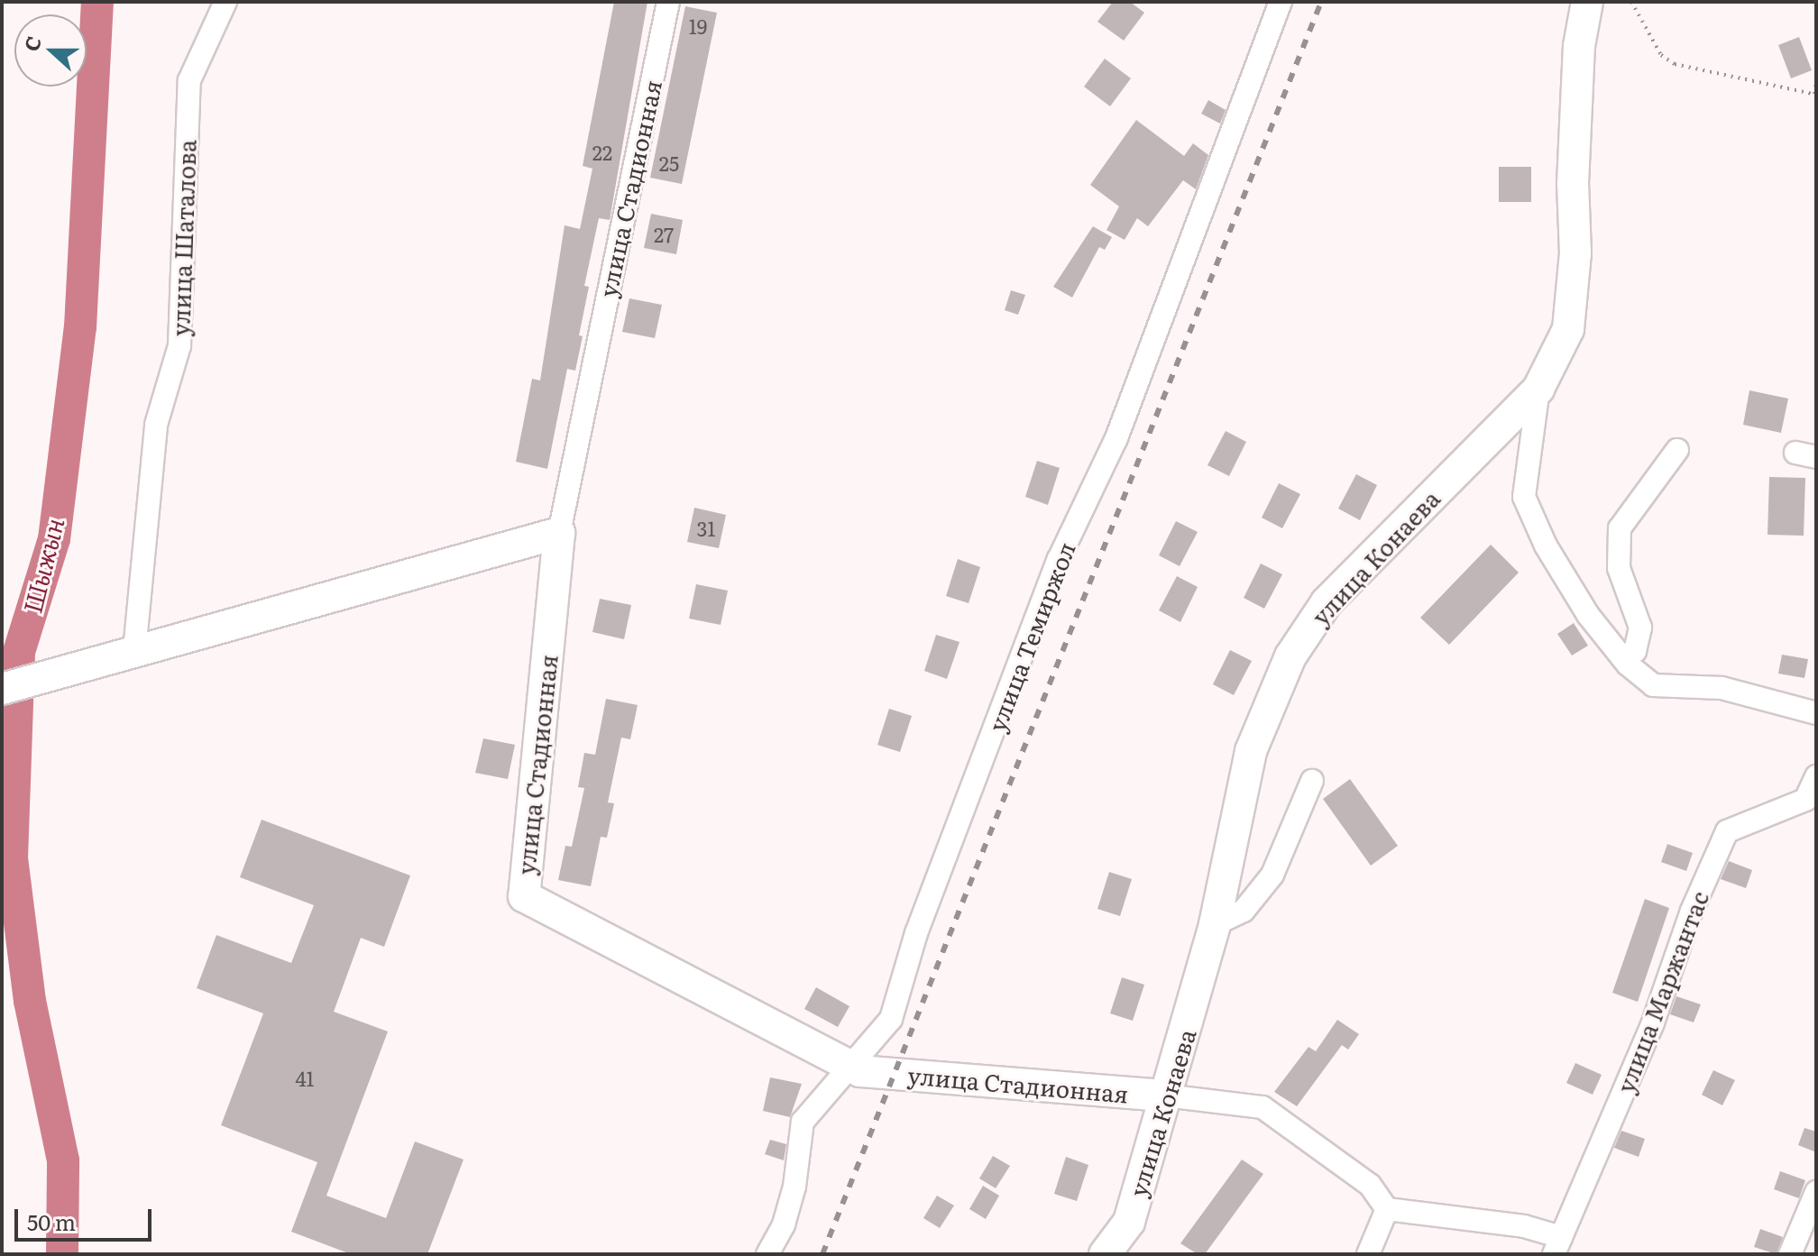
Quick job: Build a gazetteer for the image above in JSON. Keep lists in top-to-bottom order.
{
  "streets": {
    "street": [
      "улица Стадионная",
      "улица Шаталова",
      "улица Конаева",
      "улица Темиржол",
      "улица Маржантас"
    ]
  },
  "crossings": [
    ["улица Стадионная", "улица Конаева"],
    ["улица Стадионная", "улица Темиржол"]
  ],
  "water": ["Шыжын"],
  "house_numbers": [
    "19",
    "22",
    "25",
    "27",
    "31",
    "41"
  ],
  "scale_bar": "50 m",
  "north": "left"
}
